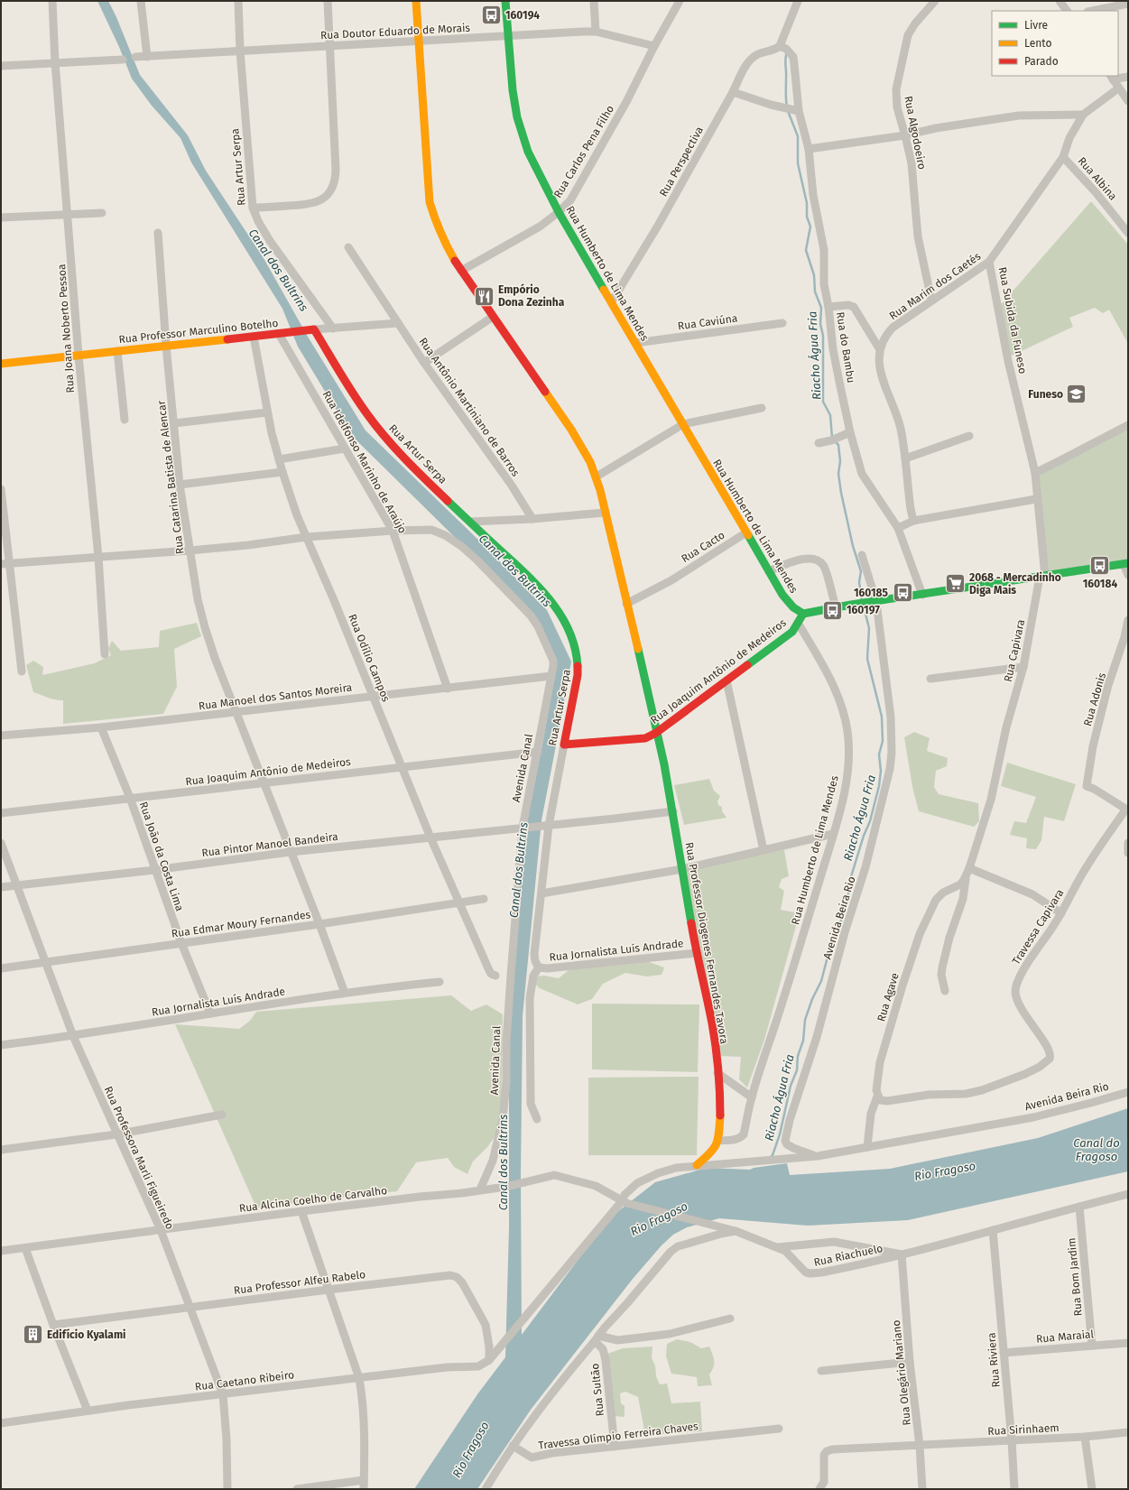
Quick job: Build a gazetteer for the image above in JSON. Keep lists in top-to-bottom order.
{
  "streets": {
    "street": [
      "Rua Doutor Eduardo de Morais",
      "Rua Algodoeiro",
      "Rua Carlos Pena Filho",
      "Rua Perspectiva",
      "Rua Artur Serpa",
      "Rua Albina",
      "Rua Humberto de Lima Mendes",
      "Rua Marim dos Caetés",
      "Rua Subida da Funeso",
      "Rua Caviúna",
      "Rua Joana Noberto Pessoa",
      "Rua Professor Marculino Botelho",
      "Rua do Bambu",
      "Rua Antônio Martiniano de Barros",
      "Rua Idelfonso Marinho de Araújo",
      "Rua Catarina Batista de Alencar",
      "Rua Cacto",
      "Rua Capivara",
      "Rua Odílio Campos",
      "Rua Joaquim Antônio de Medeiros",
      "Rua Manoel dos Santos Moreira",
      "Rua Adonis",
      "Avenida Canal",
      "Rua Pintor Manoel Bandeira",
      "Rua João da Costa Lima",
      "Avenida Beira Rio",
      "Rua Edmar Moury Fernandes",
      "Travessa Capivara",
      "Rua Professor Diogenes Fernandes Tavora",
      "Rua Jornalista Luís Andrade",
      "Rua Agave",
      "Rua Professora Marli Figueiredo",
      "Rua Alcina Coelho de Carvalho",
      "Rua Riachuelo",
      "Rua Bom Jardim",
      "Rua Professor Alfeu Rabelo",
      "Rua Maraial",
      "Rua Riviera",
      "Rua Olegário Mariano",
      "Rua Caetano Ribeiro",
      "Rua Sultão",
      "Rua Sirinhaem",
      "Travessa Olímpio Ferreira Chaves"
    ]
  },
  "crossings": [
    ["Rua Doutor Eduardo de Morais", "Rua Carlos Pena Filho"],
    ["Rua Doutor Eduardo de Morais", "Rua Artur Serpa"],
    ["Rua Doutor Eduardo de Morais", "Rua Humberto de Lima Mendes"],
    ["Rua Doutor Eduardo de Morais", "Rua Professor Diogenes Fernandes Tavora"],
    ["Rua Algodoeiro", "Rua Marim dos Caetés"],
    ["Rua Carlos Pena Filho", "Rua Humberto de Lima Mendes"],
    ["Rua Carlos Pena Filho", "Rua Professor Diogenes Fernandes Tavora"],
    ["Rua Perspectiva", "Rua Humberto de Lima Mendes"],
    ["Rua Artur Serpa", "Rua Professor Marculino Botelho"],
    ["Rua Artur Serpa", "Rua Joaquim Antônio de Medeiros"],
    ["Rua Artur Serpa", "Rua Pintor Manoel Bandeira"],
    ["Rua Artur Serpa", "Rua Jornalista Luís Andrade"],
    ["Rua Albina", "Rua Marim dos Caetés"],
    ["Rua Humberto de Lima Mendes", "Rua Caviúna"],
    ["Rua Humberto de Lima Mendes", "Rua Cacto"],
    ["Rua Humberto de Lima Mendes", "Rua Joaquim Antônio de Medeiros"],
    ["Rua Humberto de Lima Mendes", "Rua Professor Diogenes Fernandes Tavora"],
    ["Rua Marim dos Caetés", "Rua Subida da Funeso"],
    ["Rua Marim dos Caetés", "Rua do Bambu"],
    ["Rua Subida da Funeso", "Rua Capivara"],
    ["Rua Joana Noberto Pessoa", "Rua Professor Marculino Botelho"],
    ["Rua Professor Marculino Botelho", "Rua Antônio Martiniano de Barros"],
    ["Rua Professor Marculino Botelho", "Rua Idelfonso Marinho de Araújo"],
    ["Rua Professor Marculino Botelho", "Rua Catarina Batista de Alencar"],
    ["Rua Professor Marculino Botelho", "Rua Odílio Campos"],
    ["Rua Idelfonso Marinho de Araújo", "Rua Manoel dos Santos Moreira"],
    ["Rua Idelfonso Marinho de Araújo", "Avenida Canal"],
    ["Rua Catarina Batista de Alencar", "Rua Joaquim Antônio de Medeiros"],
    ["Rua Catarina Batista de Alencar", "Rua Manoel dos Santos Moreira"],
    ["Rua Catarina Batista de Alencar", "Rua Pintor Manoel Bandeira"],
    ["Rua Catarina Batista de Alencar", "Rua Edmar Moury Fernandes"],
    ["Rua Catarina Batista de Alencar", "Rua Jornalista Luís Andrade"],
    ["Rua Cacto", "Rua Professor Diogenes Fernandes Tavora"],
    ["Rua Capivara", "Rua Agave"],
    ["Rua Odílio Campos", "Rua Joaquim Antônio de Medeiros"],
    ["Rua Odílio Campos", "Rua Manoel dos Santos Moreira"],
    ["Rua Odílio Campos", "Rua Pintor Manoel Bandeira"],
    ["Rua Odílio Campos", "Rua Edmar Moury Fernandes"],
    ["Rua Joaquim Antônio de Medeiros", "Avenida Canal"],
    ["Rua Joaquim Antônio de Medeiros", "Rua João da Costa Lima"],
    ["Rua Joaquim Antônio de Medeiros", "Rua Professor Diogenes Fernandes Tavora"],
    ["Rua Manoel dos Santos Moreira", "Avenida Canal"],
    ["Rua Manoel dos Santos Moreira", "Rua João da Costa Lima"],
    ["Rua Adonis", "Travessa Capivara"],
    ["Avenida Canal", "Rua Pintor Manoel Bandeira"],
    ["Avenida Canal", "Rua Alcina Coelho de Carvalho"],
    ["Rua Pintor Manoel Bandeira", "Rua João da Costa Lima"],
    ["Rua Pintor Manoel Bandeira", "Rua Professor Diogenes Fernandes Tavora"],
    ["Rua Pintor Manoel Bandeira", "Rua Professora Marli Figueiredo"],
    ["Rua João da Costa Lima", "Rua Edmar Moury Fernandes"],
    ["Rua João da Costa Lima", "Rua Jornalista Luís Andrade"],
    ["Avenida Beira Rio", "Rua Agave"],
    ["Rua Edmar Moury Fernandes", "Rua Professora Marli Figueiredo"],
    ["Travessa Capivara", "Rua Agave"],
    ["Rua Professor Diogenes Fernandes Tavora", "Rua Jornalista Luís Andrade"],
    ["Rua Jornalista Luís Andrade", "Rua Professora Marli Figueiredo"],
    ["Rua Professora Marli Figueiredo", "Rua Alcina Coelho de Carvalho"],
    ["Rua Professora Marli Figueiredo", "Rua Professor Alfeu Rabelo"],
    ["Rua Professora Marli Figueiredo", "Rua Caetano Ribeiro"],
    ["Rua Alcina Coelho de Carvalho", "Rua Riachuelo"],
    ["Rua Riachuelo", "Rua Bom Jardim"],
    ["Rua Riachuelo", "Rua Riviera"],
    ["Rua Riachuelo", "Rua Olegário Mariano"],
    ["Rua Bom Jardim", "Rua Maraial"],
    ["Rua Professor Alfeu Rabelo", "Rua Caetano Ribeiro"],
    ["Rua Maraial", "Rua Riviera"],
    ["Rua Riviera", "Rua Sirinhaem"],
    ["Rua Olegário Mariano", "Rua Sirinhaem"],
    ["Rua Sultão", "Travessa Olímpio Ferreira Chaves"]
  ],
  "water": [
    "Canal dos Bultrins",
    "Riacho Água Fria",
    "Canal do Fragoso",
    "Rio Fragoso"
  ],
  "places": {
    "bus stop": [
      "160194",
      "160184",
      "160185",
      "160197"
    ],
    "restaurant": ["Empório Dona Zezinha"],
    "school or university": ["Funeso"],
    "supermarket": ["2068 - Mercadinho Diga Mais"],
    "building": ["Edifício Kyalami"]
  },
  "legend": ["Livre", "Lento", "Parado"]
}
